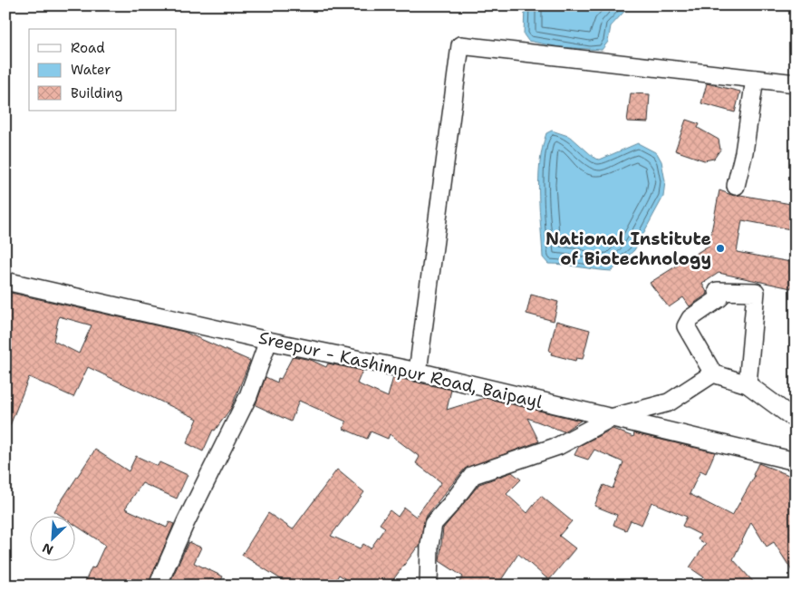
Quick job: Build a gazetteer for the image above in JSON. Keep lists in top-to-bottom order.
{
  "streets": {
    "street": ["Sreepur - Kashimpur Road, Baipayl"]
  },
  "places": ["National Institute of Biotechnology"],
  "legend": ["Road", "Water", "Building"],
  "north": "bottom left"
}
